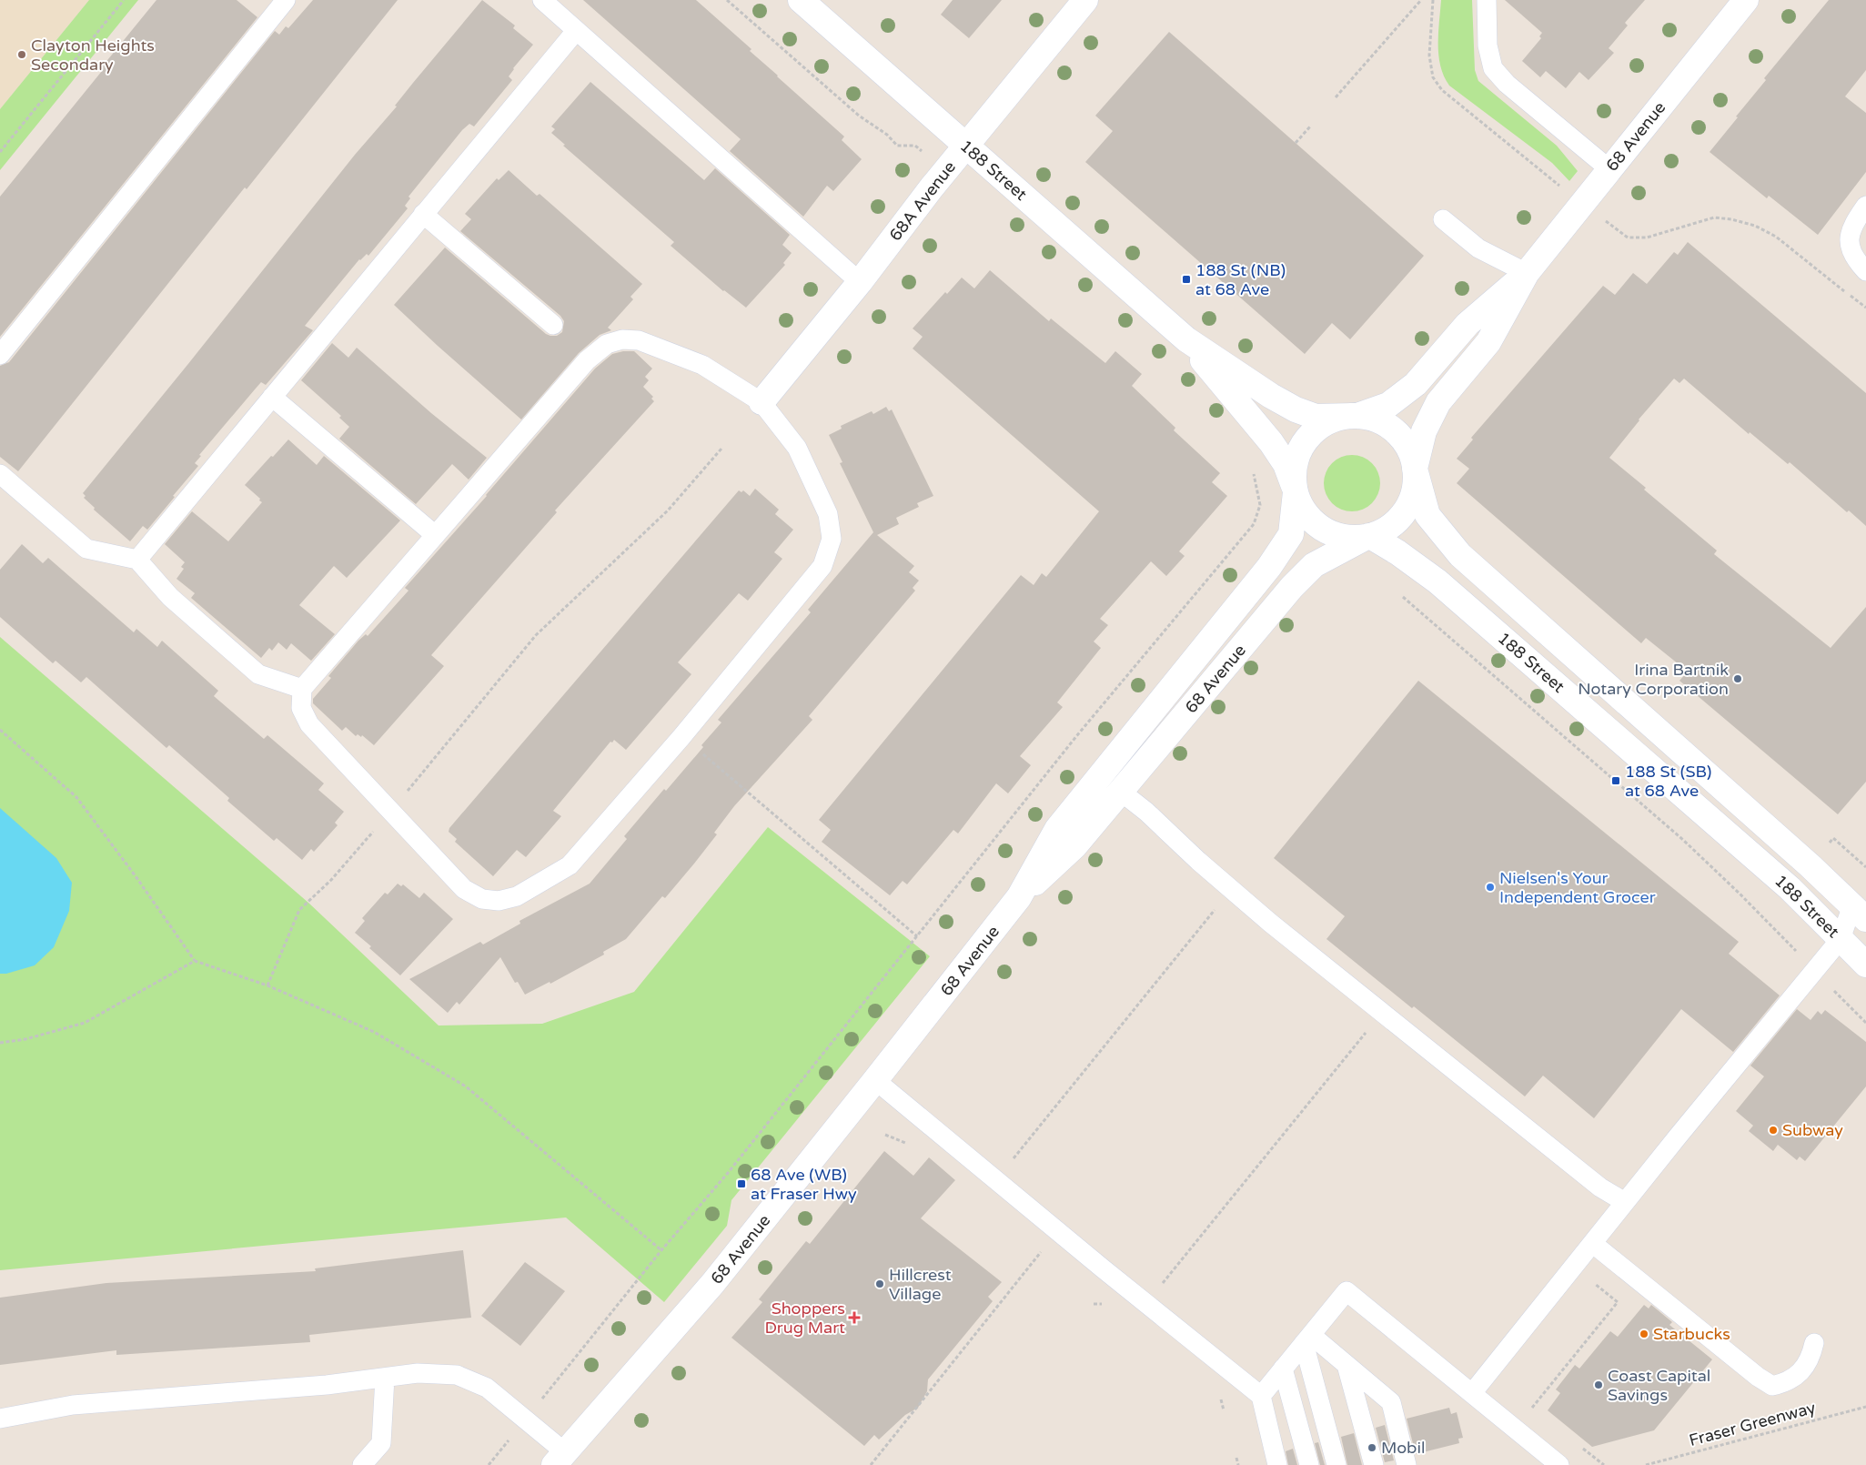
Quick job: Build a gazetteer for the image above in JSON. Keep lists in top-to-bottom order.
{
  "streets": {
    "street": ["68 Avenue", "188 Street", "68A Avenue"],
    "path": ["Fraser Greenway"]
  },
  "crossings": [
    ["68 Avenue", "188 Street"],
    ["188 Street", "68A Avenue"]
  ],
  "places": {
    "other": [
      "Clayton Heights Secondary",
      "Irina Bartnik Notary Corporation",
      "Nielsen's Your Independent Grocer",
      "Subway",
      "Hillcrest Village",
      "Starbucks",
      "Coast Capital Savings",
      "Mobil"
    ],
    "transit": ["188 St (NB) at 68 Ave", "188 St (SB) at 68 Ave", "68 Ave (WB) at Fraser Hwy"],
    "health": ["Shoppers Drug Mart"]
  }
}
